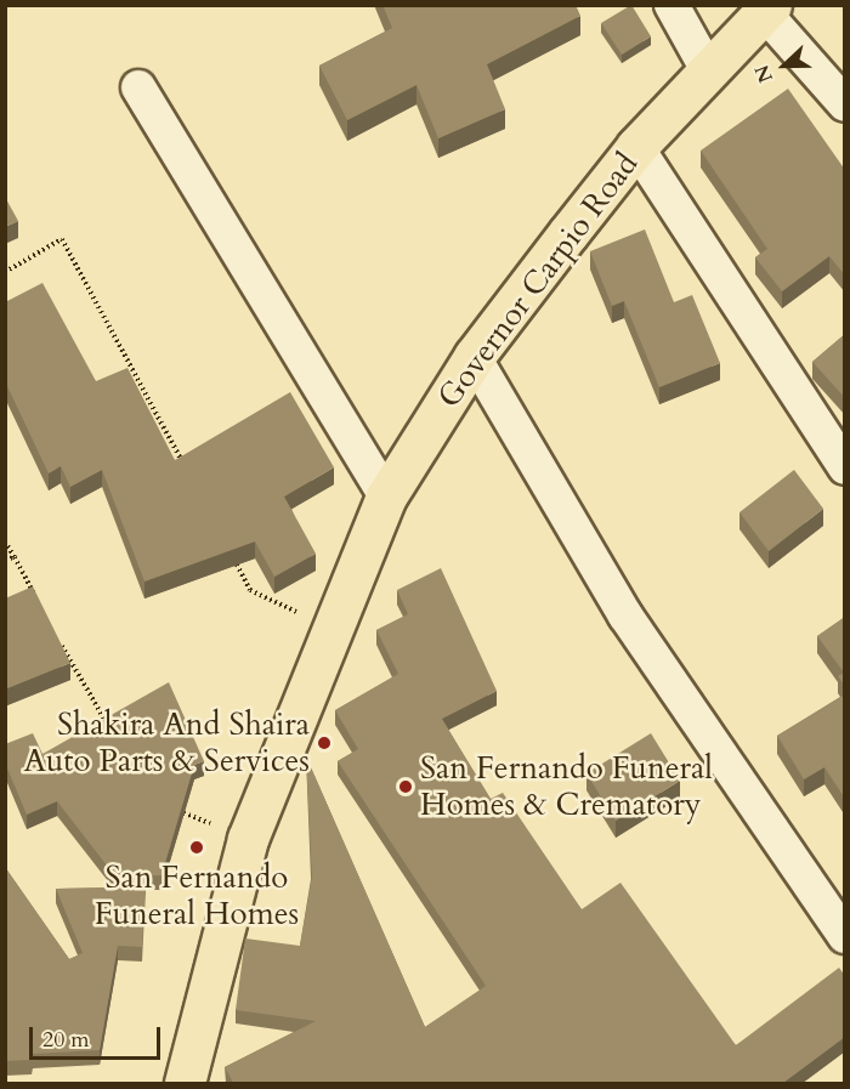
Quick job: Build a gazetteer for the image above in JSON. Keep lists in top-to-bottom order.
{
  "streets": {
    "main road": ["Governor Carpio Road"]
  },
  "places": ["Shakira And Shaira Auto Parts & Services", "San Fernando Funeral Homes & Crematory", "San Fernando Funeral Homes"],
  "scale_bar": "20 m",
  "north": "left"
}
